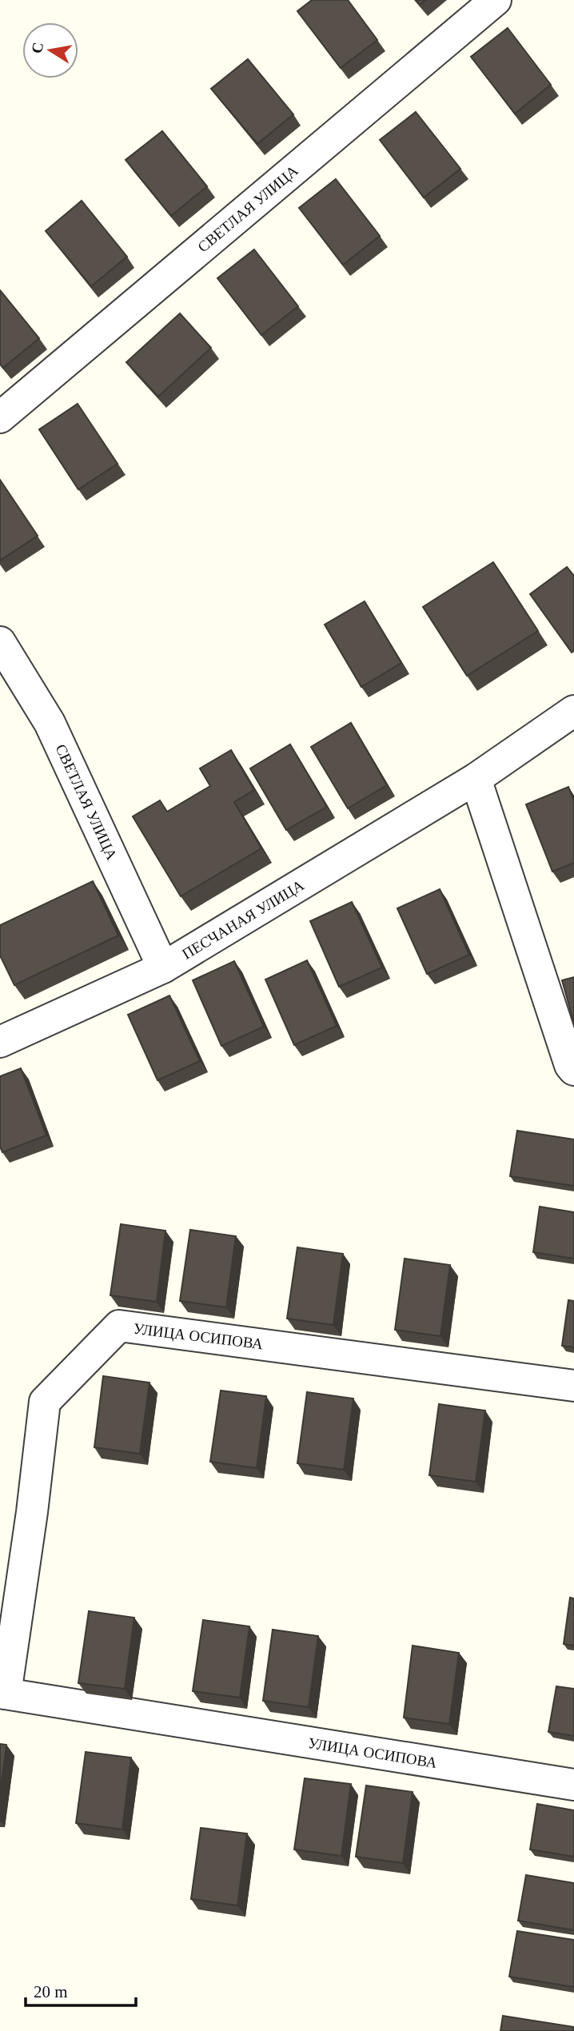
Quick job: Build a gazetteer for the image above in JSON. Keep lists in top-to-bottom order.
{
  "streets": {
    "street": ["СВЕТЛАЯ УЛИЦА", "ПЕСЧАНАЯ УЛИЦА", "УЛИЦА ОСИПОВА"]
  },
  "crossings": [
    ["СВЕТЛАЯ УЛИЦА", "ПЕСЧАНАЯ УЛИЦА"]
  ],
  "scale_bar": "20 m",
  "north": "left"
}
